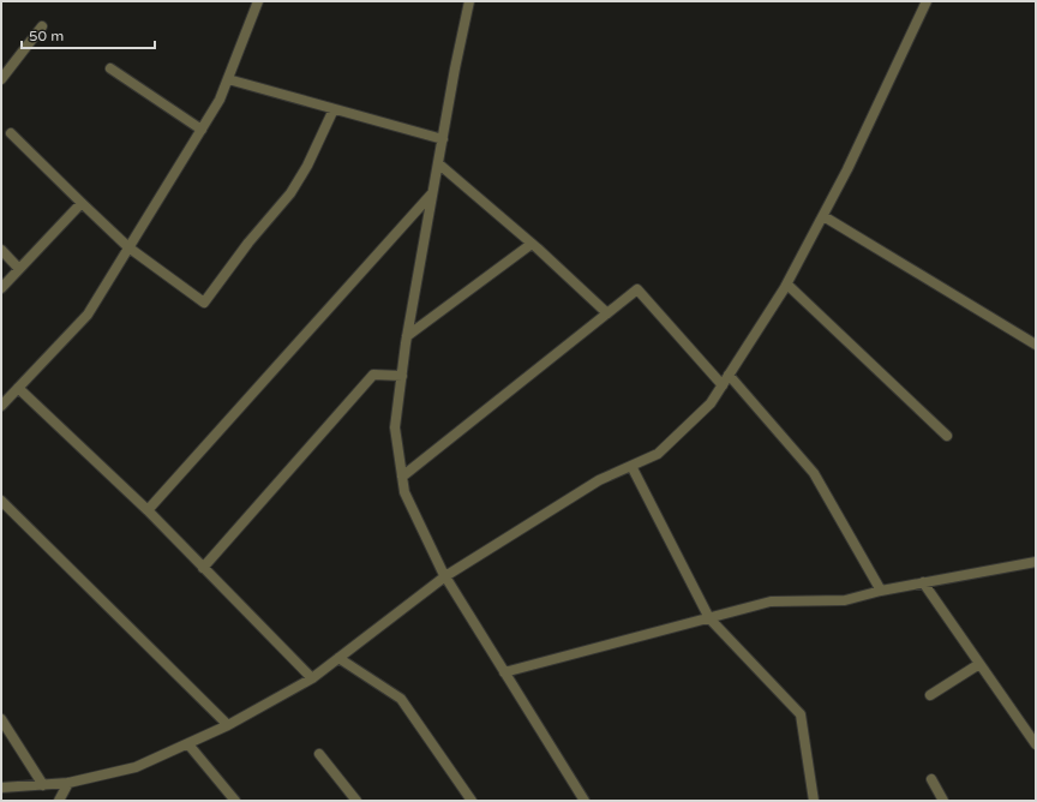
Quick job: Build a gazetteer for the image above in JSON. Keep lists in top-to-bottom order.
{
  "scale_bar": "50 m"
}
